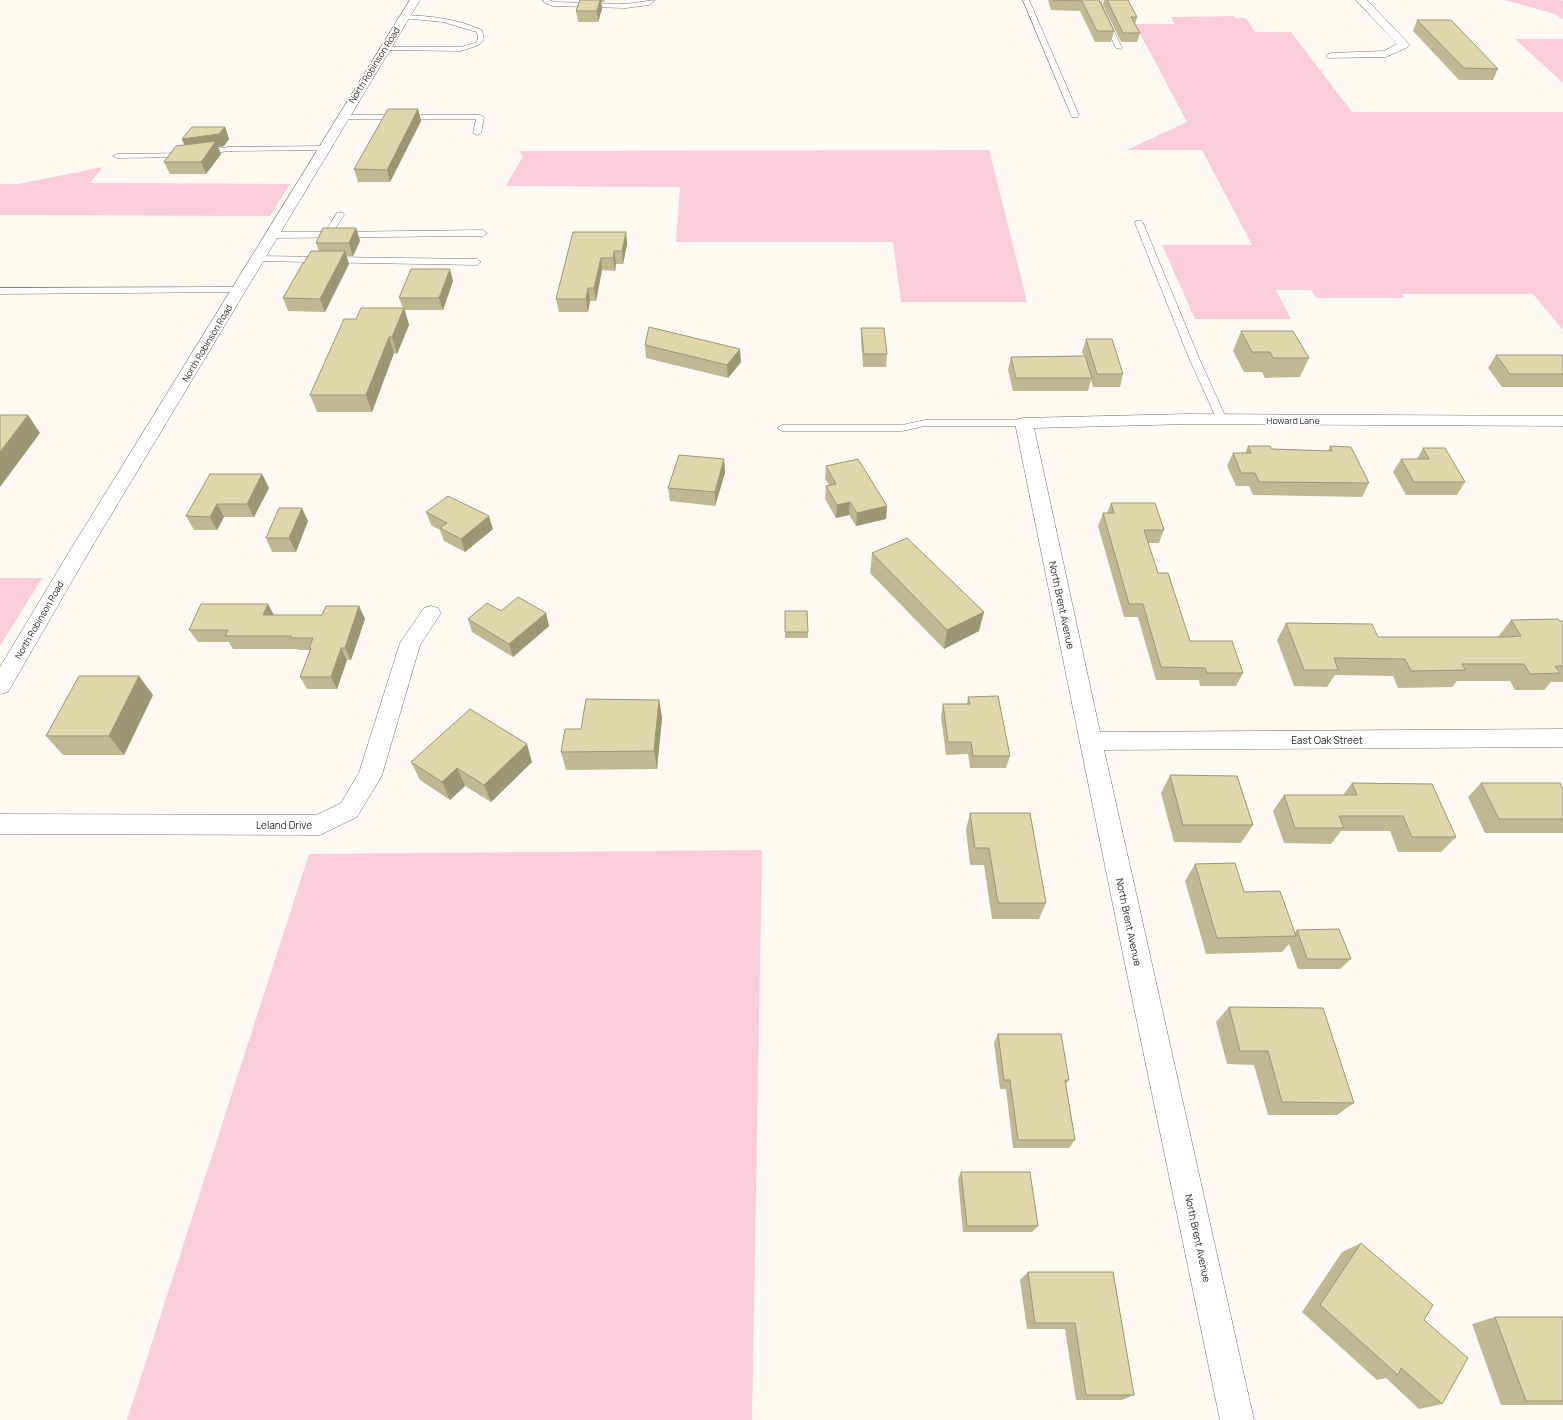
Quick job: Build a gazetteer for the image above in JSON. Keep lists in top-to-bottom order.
{
  "streets": {
    "street": [
      "North Robinson Road",
      "Howard Lane",
      "North Brent Avenue",
      "East Oak Street",
      "Leland Drive"
    ]
  },
  "crossings": [
    ["Howard Lane", "North Brent Avenue"],
    ["North Brent Avenue", "East Oak Street"]
  ]
}
